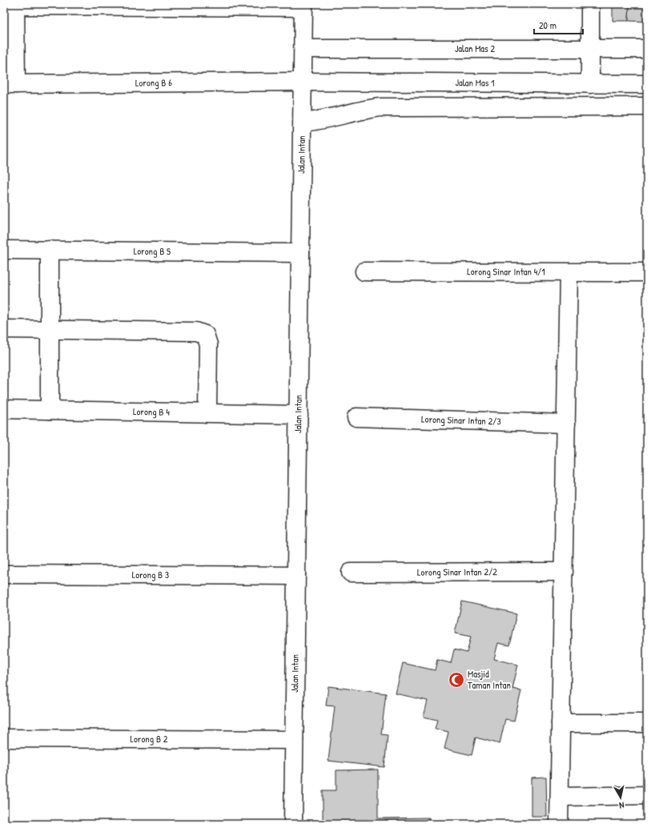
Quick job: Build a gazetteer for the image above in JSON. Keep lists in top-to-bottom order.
{
  "streets": {
    "street": [
      "Jalan Mas 2",
      "Lorong B 6",
      "Jalan Mas 1",
      "Jalan Intan",
      "Lorong B 5",
      "Lorong Sinar Intan 4/1",
      "Lorong B 4",
      "Lorong Sinar Intan 2/3",
      "Lorong Sinar Intan 2/2",
      "Lorong B 3",
      "Lorong B 2"
    ]
  },
  "crossings": [
    ["Jalan Mas 2", "Jalan Intan"],
    ["Lorong B 6", "Jalan Mas 1"],
    ["Lorong B 6", "Jalan Intan"],
    ["Jalan Mas 1", "Jalan Intan"],
    ["Jalan Intan", "Lorong B 5"],
    ["Jalan Intan", "Lorong B 4"],
    ["Jalan Intan", "Lorong B 3"],
    ["Jalan Intan", "Lorong B 2"]
  ],
  "places": {
    "mosque": ["Masjid Taman Intan"]
  },
  "scale_bar": "20 m",
  "north": "bottom"
}
